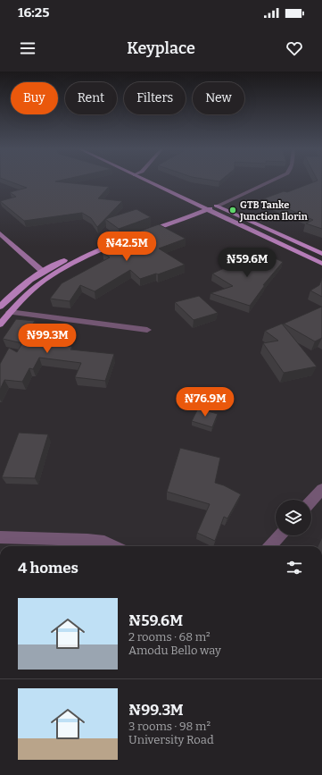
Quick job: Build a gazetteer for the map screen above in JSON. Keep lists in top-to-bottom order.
{
  "places": ["GTB Tanke Junction Ilorin"],
  "page": {
    "status": "16:25",
    "header": "Keyplace",
    "chip": [
      "Buy",
      "Rent",
      "Filters",
      "New"
    ],
    "price": [
      "₦42.5M",
      "₦59.6M",
      "₦99.3M",
      "₦76.9M"
    ],
    "heading": "4 homes",
    "list": [
      {
        "name": "₦59.6M",
        "note": "2 rooms · 68 m² · Amodu Bello way"
      },
      {
        "name": "₦99.3M",
        "note": "3 rooms · 98 m² · University Road"
      }
    ]
  }
}
